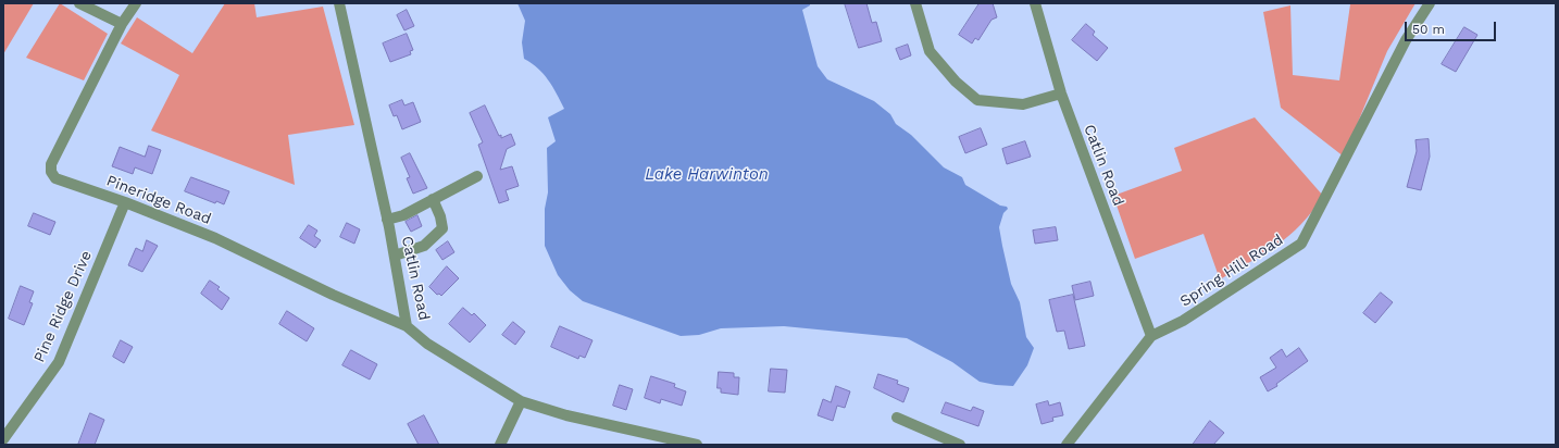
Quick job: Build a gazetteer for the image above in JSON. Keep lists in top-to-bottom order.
{
  "streets": {
    "street": [
      "Catlin Road",
      "Pineridge Road",
      "Spring Hill Road",
      "Pine Ridge Drive"
    ]
  },
  "crossings": [
    ["Catlin Road", "Pineridge Road"],
    ["Catlin Road", "Spring Hill Road"],
    ["Pineridge Road", "Pine Ridge Drive"]
  ],
  "water": ["Lake Harwinton"],
  "scale_bar": "50 m"
}
